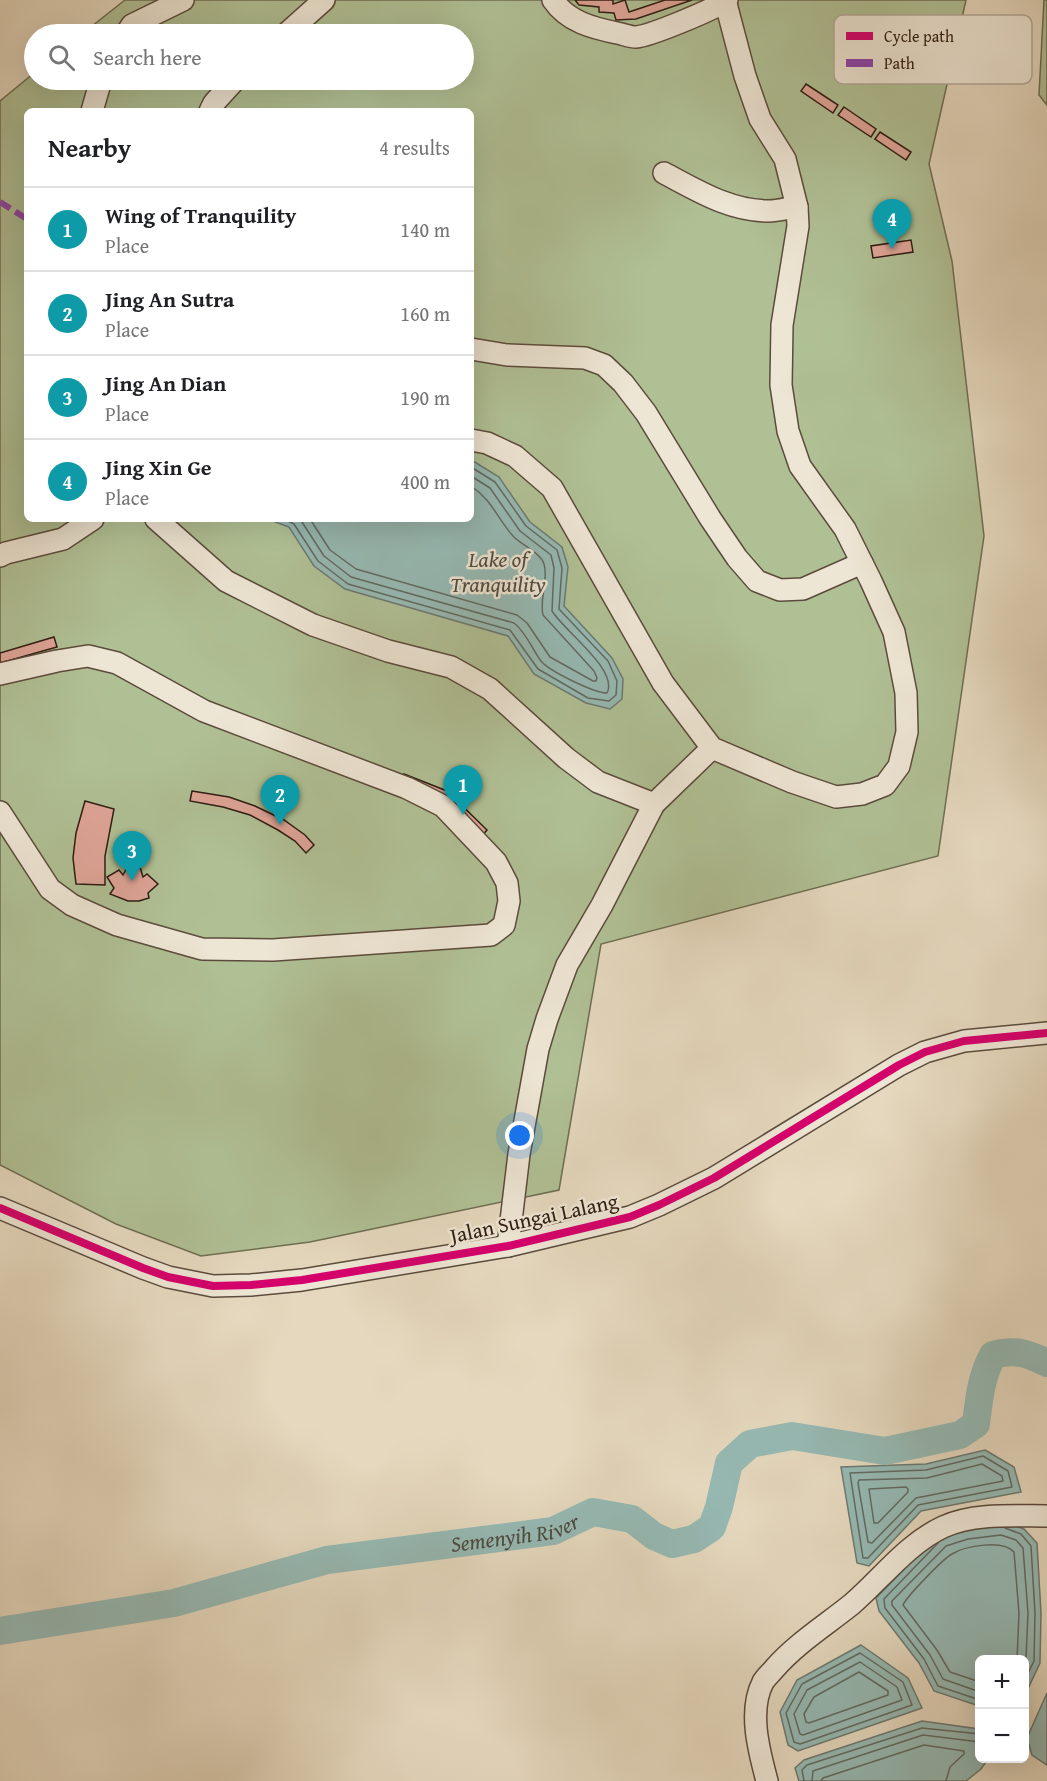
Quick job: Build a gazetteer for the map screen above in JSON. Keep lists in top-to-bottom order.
{
  "streets": {
    "street": ["Jalan Sungai Lalang"]
  },
  "water": ["Lake of Tranquility", "Semenyih River"],
  "legend": ["Cycle path", "Path"],
  "page": {
    "search": "Search here",
    "heading": ["Nearby", "4 results"],
    "list": [
      {
        "mark": "1",
        "name": "Wing of Tranquility",
        "note": "Place",
        "value": "140 m"
      },
      {
        "mark": "2",
        "name": "Jing An Sutra",
        "note": "Place",
        "value": "160 m"
      },
      {
        "mark": "3",
        "name": "Jing An Dian",
        "note": "Place",
        "value": "190 m"
      },
      {
        "mark": "4",
        "name": "Jing Xin Ge",
        "note": "Place",
        "value": "400 m"
      }
    ],
    "pins": [
      "4",
      "1",
      "2",
      "3"
    ],
    "map_buttons": ["+", "−"]
  }
}
